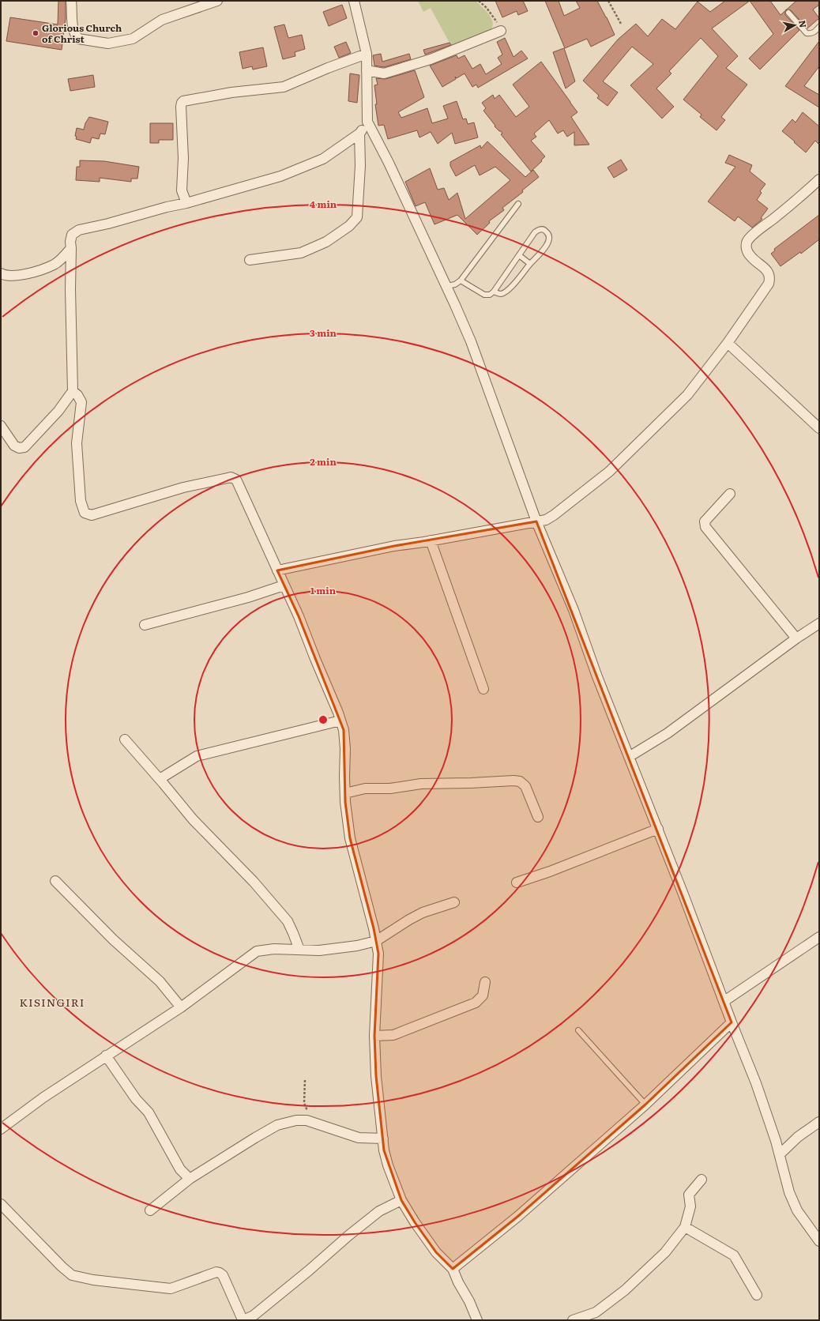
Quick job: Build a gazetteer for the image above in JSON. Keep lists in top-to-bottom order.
{
  "districts": ["KISINGIRI"],
  "places": ["Glorious Church of Christ"],
  "north": "right",
  "rings": [
    "4 min",
    "3 min",
    "2 min",
    "1 min"
  ]
}
